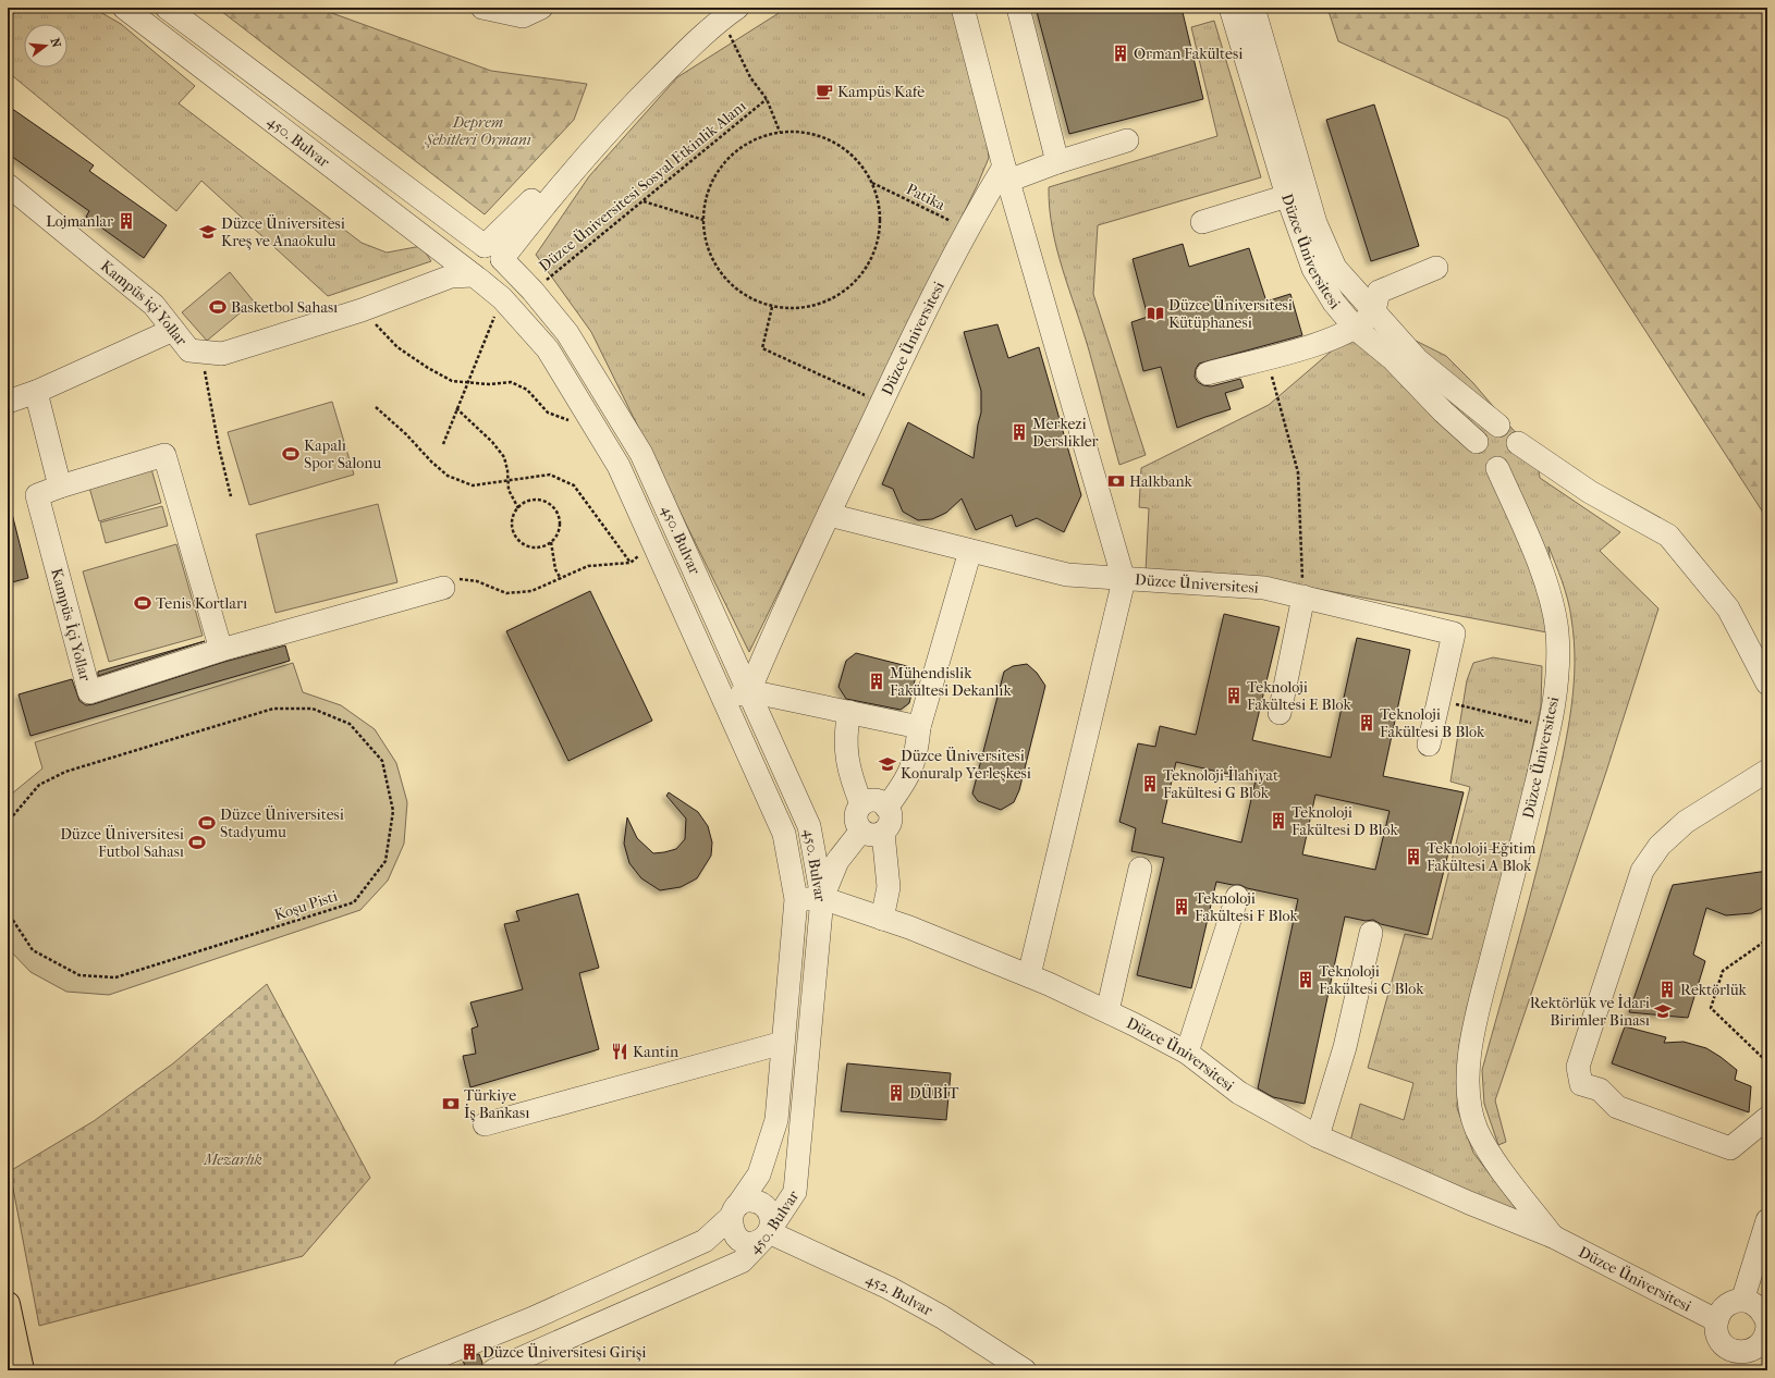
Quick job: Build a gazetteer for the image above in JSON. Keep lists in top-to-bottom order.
{
  "streets": {
    "street": [
      "450. Bulvar",
      "Düzce Üniversitesi",
      "Kampüs içi Yollar",
      "Kampüs İçi Yollar",
      "452. Bulvar"
    ],
    "path": ["Düzce Üniversitesi Sosyal Etkinlik Alanı", "Patika", "Koşu Pisti"]
  },
  "crossings": [
    ["450. Bulvar", "Düzce Üniversitesi Sosyal Etkinlik Alanı"],
    ["450. Bulvar", "Düzce Üniversitesi"],
    ["450. Bulvar", "Kampüs içi Yollar"],
    ["450. Bulvar", "452. Bulvar"],
    ["Düzce Üniversitesi Sosyal Etkinlik Alanı", "Patika"],
    ["Patika", "Düzce Üniversitesi"]
  ],
  "parks": ["Deprem Şehitleri Ormanı", "Mezarlık"],
  "places": {
    "building": [
      "Orman Fakültesi",
      "Lojmanlar",
      "Merkezi Derslikler",
      "Mühendislik Fakültesi Dekanlık",
      "Teknoloji Fakültesi E Blok",
      "Teknoloji Fakültesi B Blok",
      "Teknoloji-İlahiyat Fakültesi G Blok",
      "Teknoloji Fakültesi D Blok",
      "Teknoloji-Eğitim Fakültesi A Blok",
      "Teknoloji Fakültesi F Blok",
      "Teknoloji Fakültesi C Blok",
      "Rektörlük",
      "DÜBİT",
      "Düzce Üniversitesi Girişi"
    ],
    "cafe": ["Kampüs Kafe"],
    "school or university": ["Düzce Üniversitesi Kreş ve Anaokulu", "Düzce Üniversitesi Konuralp Yerleşkesi", "Rektörlük ve İdari Birimler Binası"],
    "sports": [
      "Basketbol Sahası",
      "Kapalı Spor Salonu",
      "Tenis Kortları",
      "Düzce Üniversitesi Stadyumu",
      "Düzce Üniversitesi Futbol Sahası"
    ],
    "library": ["Düzce Üniversitesi Kütüphanesi"],
    "bank": ["Halkbank", "Türkiye İş Bankası"],
    "restaurant": ["Kantin"]
  },
  "north": "right"
}
